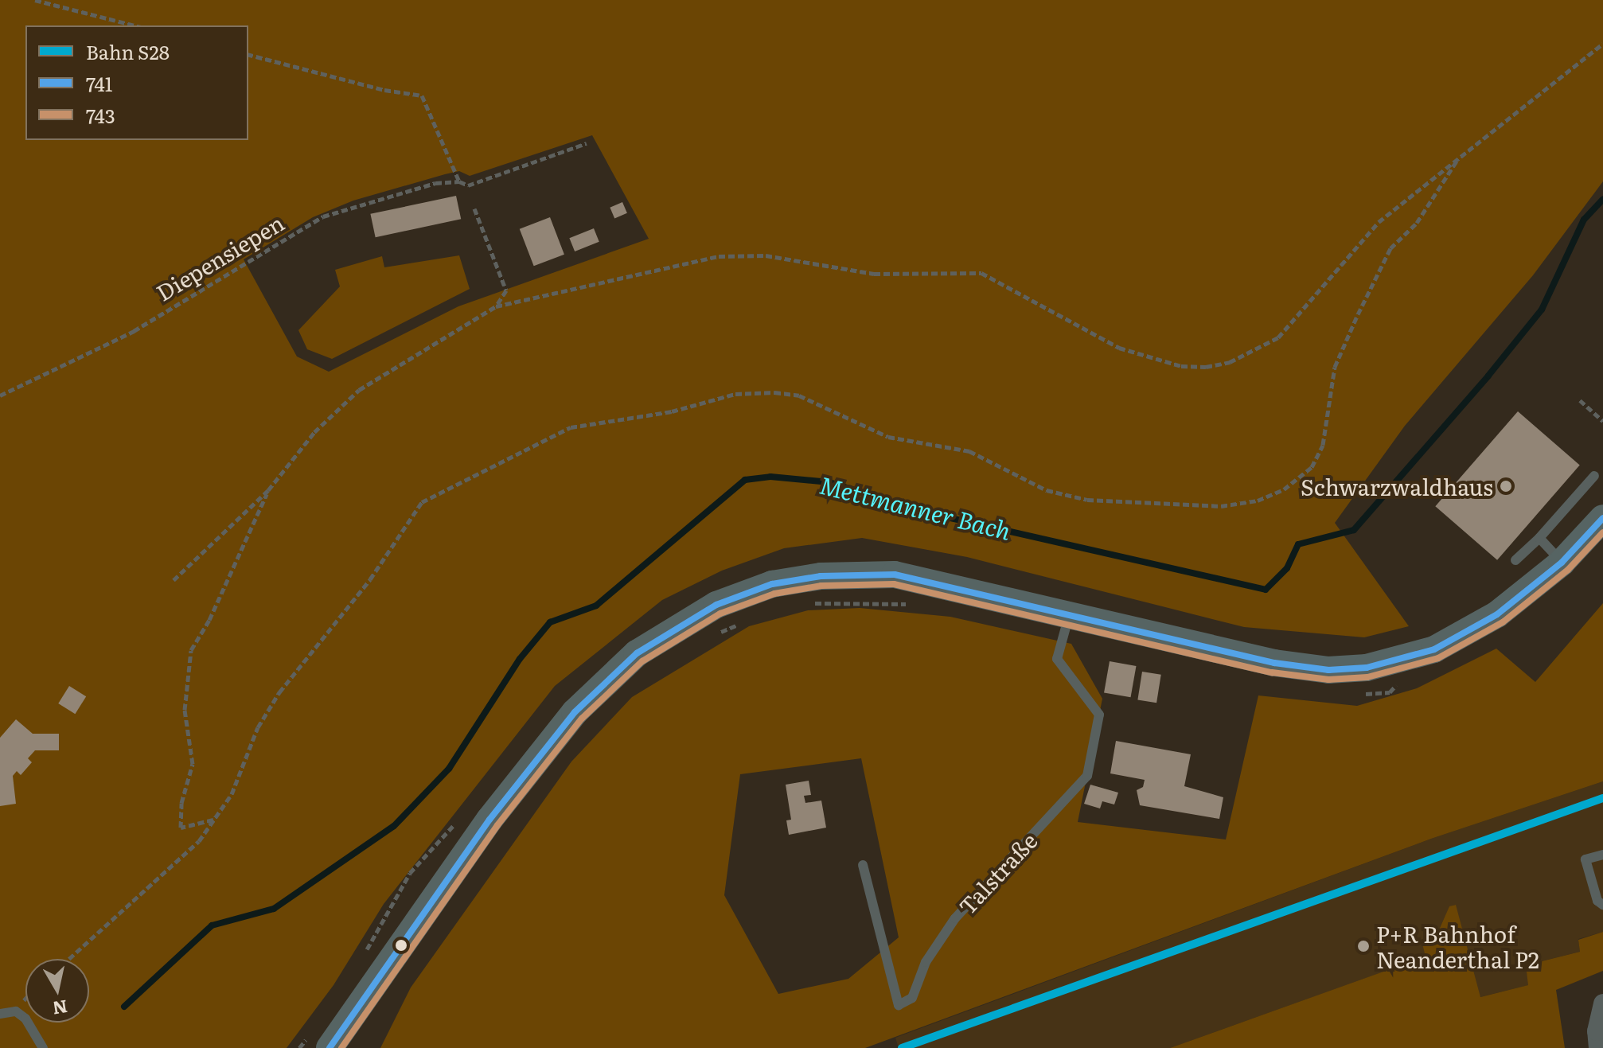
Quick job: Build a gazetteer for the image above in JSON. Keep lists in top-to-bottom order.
{
  "streets": {
    "lane": ["Talstraße"],
    "path": ["Diepensiepen"]
  },
  "water": ["Mettmanner Bach"],
  "places": ["Schwarzwaldhaus", "P+R Bahnhof Neanderthal P2"],
  "lines": ["transit line 741", "transit line 743", "rail line S28"],
  "legend": ["Bahn S28", "741", "743"],
  "north": "bottom"
}
